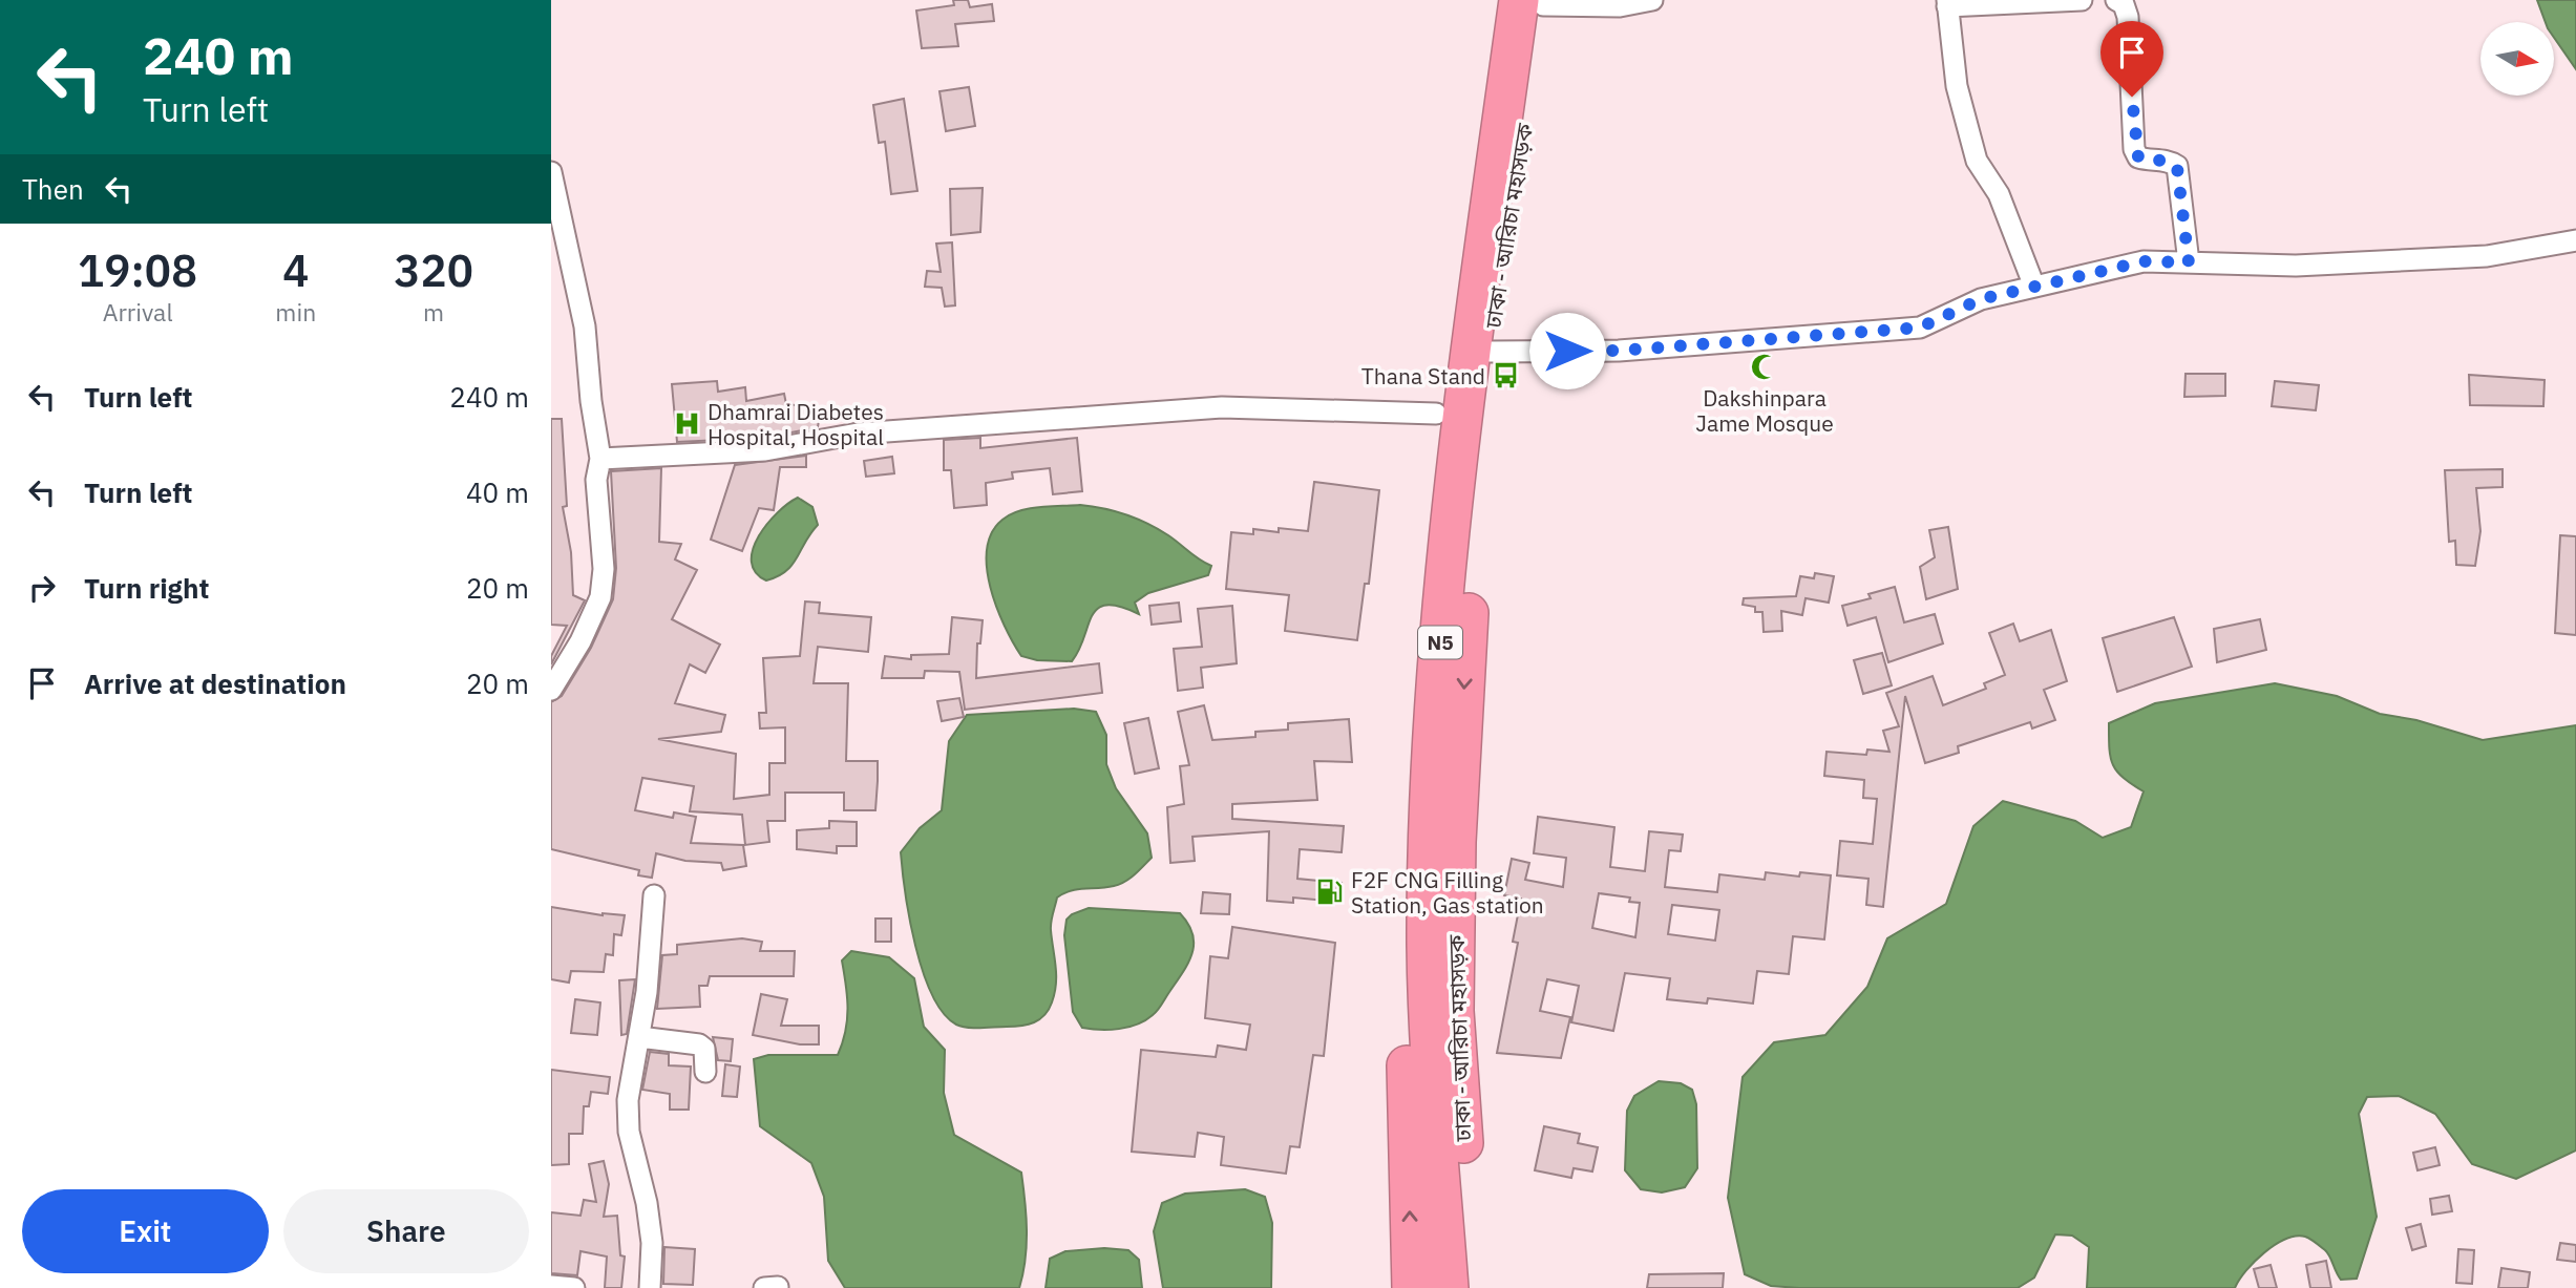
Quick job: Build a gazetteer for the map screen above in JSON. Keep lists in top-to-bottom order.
{
  "streets": {
    "highway": ["ঢাকা - আরিচা মহাসড়ক", "N5"]
  },
  "crossings": [
    ["ঢাকা - আরিচা মহাসড়ক", "N5"]
  ],
  "places": {
    "mosque": ["Dakshinpara Jame Mosque"],
    "bus stop": ["Thana Stand"],
    "hospital": ["Dhamrai Diabetes Hospital, Hospital"],
    "fuel station": ["F2F CNG Filling Station, Gas station"]
  },
  "north": "right",
  "page": {
    "turn": ["240 m", "Turn left"],
    "then": "Then",
    "eta": [
      "19:08",
      "Arrival",
      "4",
      "min",
      "320",
      "m"
    ],
    "list": [
      {
        "name": "Turn left",
        "value": "240 m"
      },
      {
        "name": "Turn left",
        "value": "40 m"
      },
      {
        "name": "Turn right",
        "value": "20 m"
      },
      {
        "name": "Arrive at destination",
        "value": "20 m"
      }
    ],
    "buttons": ["Exit", "Share"]
  }
}
